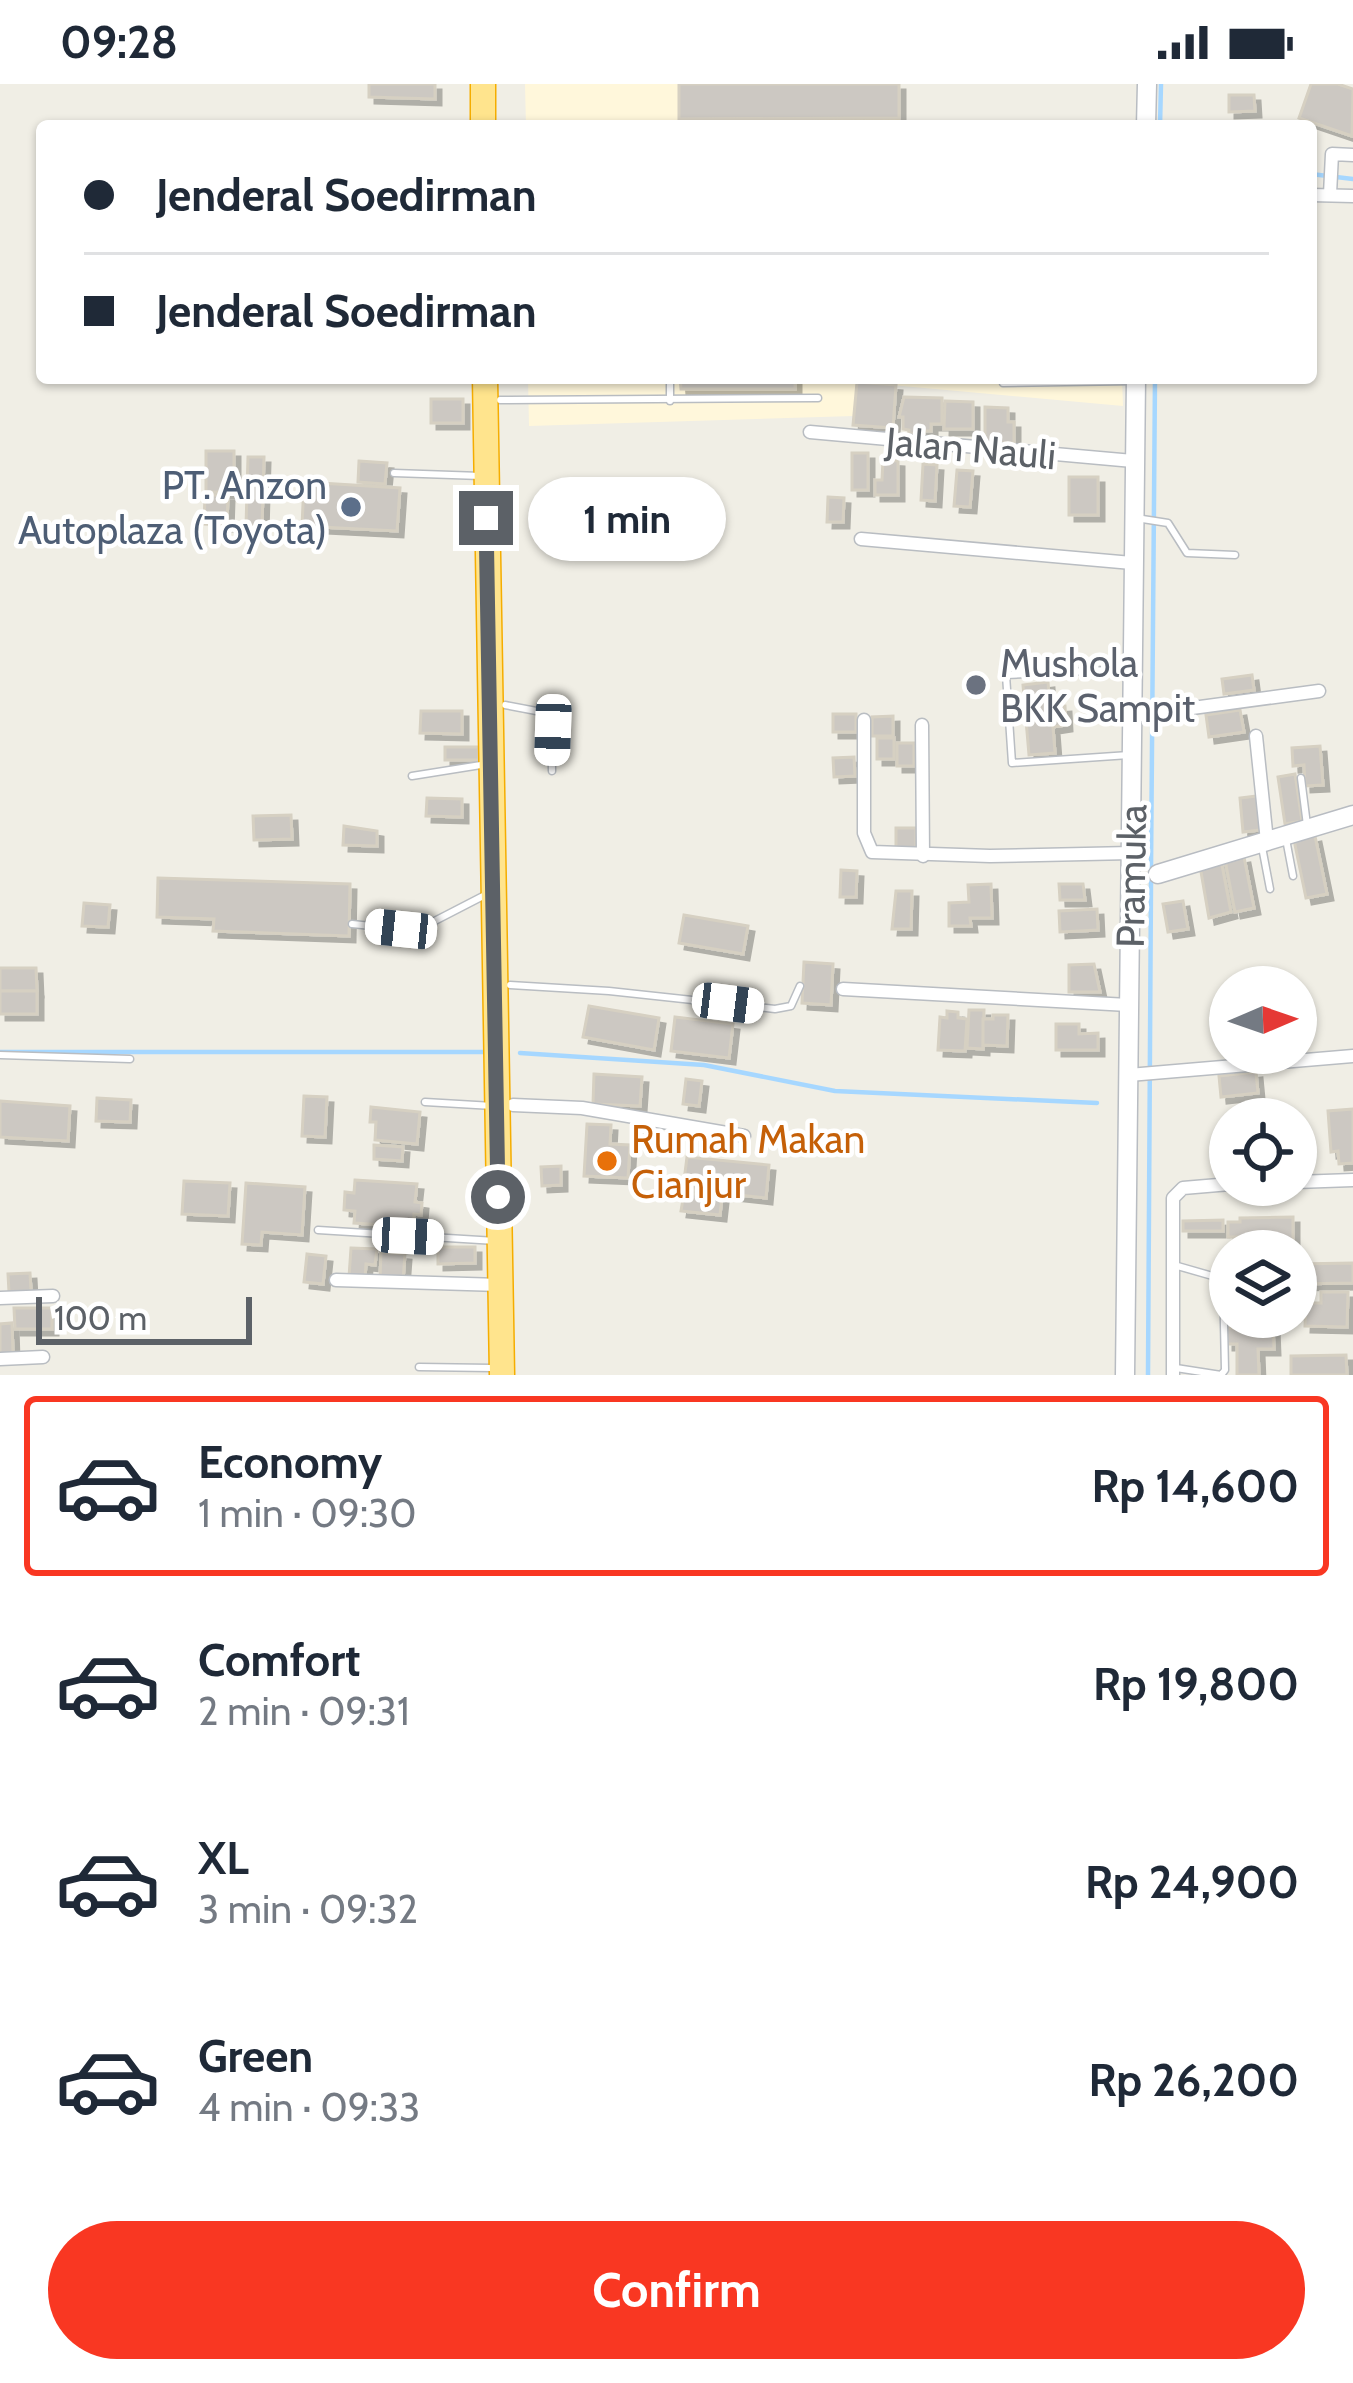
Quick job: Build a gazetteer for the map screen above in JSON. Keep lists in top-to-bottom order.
{
  "streets": {
    "street": ["Jalan Nauli", "Pramuka"]
  },
  "crossings": [
    ["Jalan Nauli", "Pramuka"]
  ],
  "places": ["PT. Anzon Autoplaza (Toyota)", "Mushola BKK Sampit", "Rumah Makan Cianjur"],
  "scale_bar": "100 m",
  "north": "right",
  "page": {
    "status": "09:28",
    "banner": ["Jenderal Soedirman", "Jenderal Soedirman"],
    "bubble": "1 min",
    "scale": "100 m",
    "list": [
      {
        "name": "Economy",
        "note": "1 min · 09:30",
        "value": "Rp 14,600"
      },
      {
        "name": "Comfort",
        "note": "2 min · 09:31",
        "value": "Rp 19,800"
      },
      {
        "name": "XL",
        "note": "3 min · 09:32",
        "value": "Rp 24,900"
      },
      {
        "name": "Green",
        "note": "4 min · 09:33",
        "value": "Rp 26,200"
      }
    ],
    "buttons": "Confirm"
  }
}
